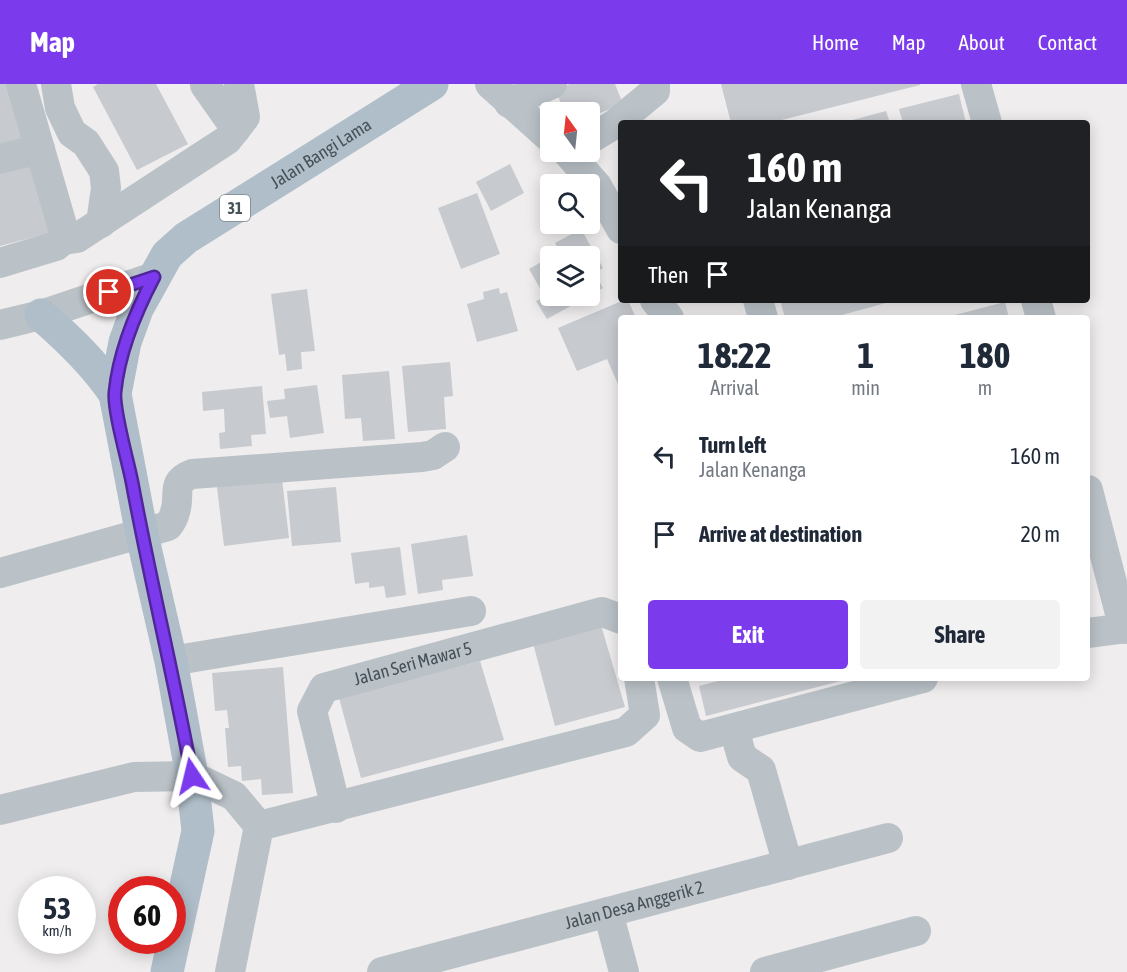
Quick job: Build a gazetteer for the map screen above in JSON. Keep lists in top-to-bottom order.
{
  "streets": {
    "main road": ["Jalan Bangi Lama", "31"],
    "street": ["Jalan Seri Mawar 5", "Jalan Desa Anggerik 2"]
  },
  "north": "top",
  "page": {
    "header": "Map",
    "nav": [
      "Home",
      "Map",
      "About",
      "Contact"
    ],
    "turn": ["160 m", "Jalan Kenanga"],
    "then": "Then",
    "eta": [
      "18:22",
      "Arrival",
      "1",
      "min",
      "180",
      "m"
    ],
    "list": [
      {
        "name": "Turn left",
        "note": "Jalan Kenanga",
        "value": "160 m"
      },
      {
        "name": "Arrive at destination",
        "value": "20 m"
      }
    ],
    "buttons": ["Exit", "Share"],
    "speed": "53 km/h",
    "limit": "60"
  }
}
